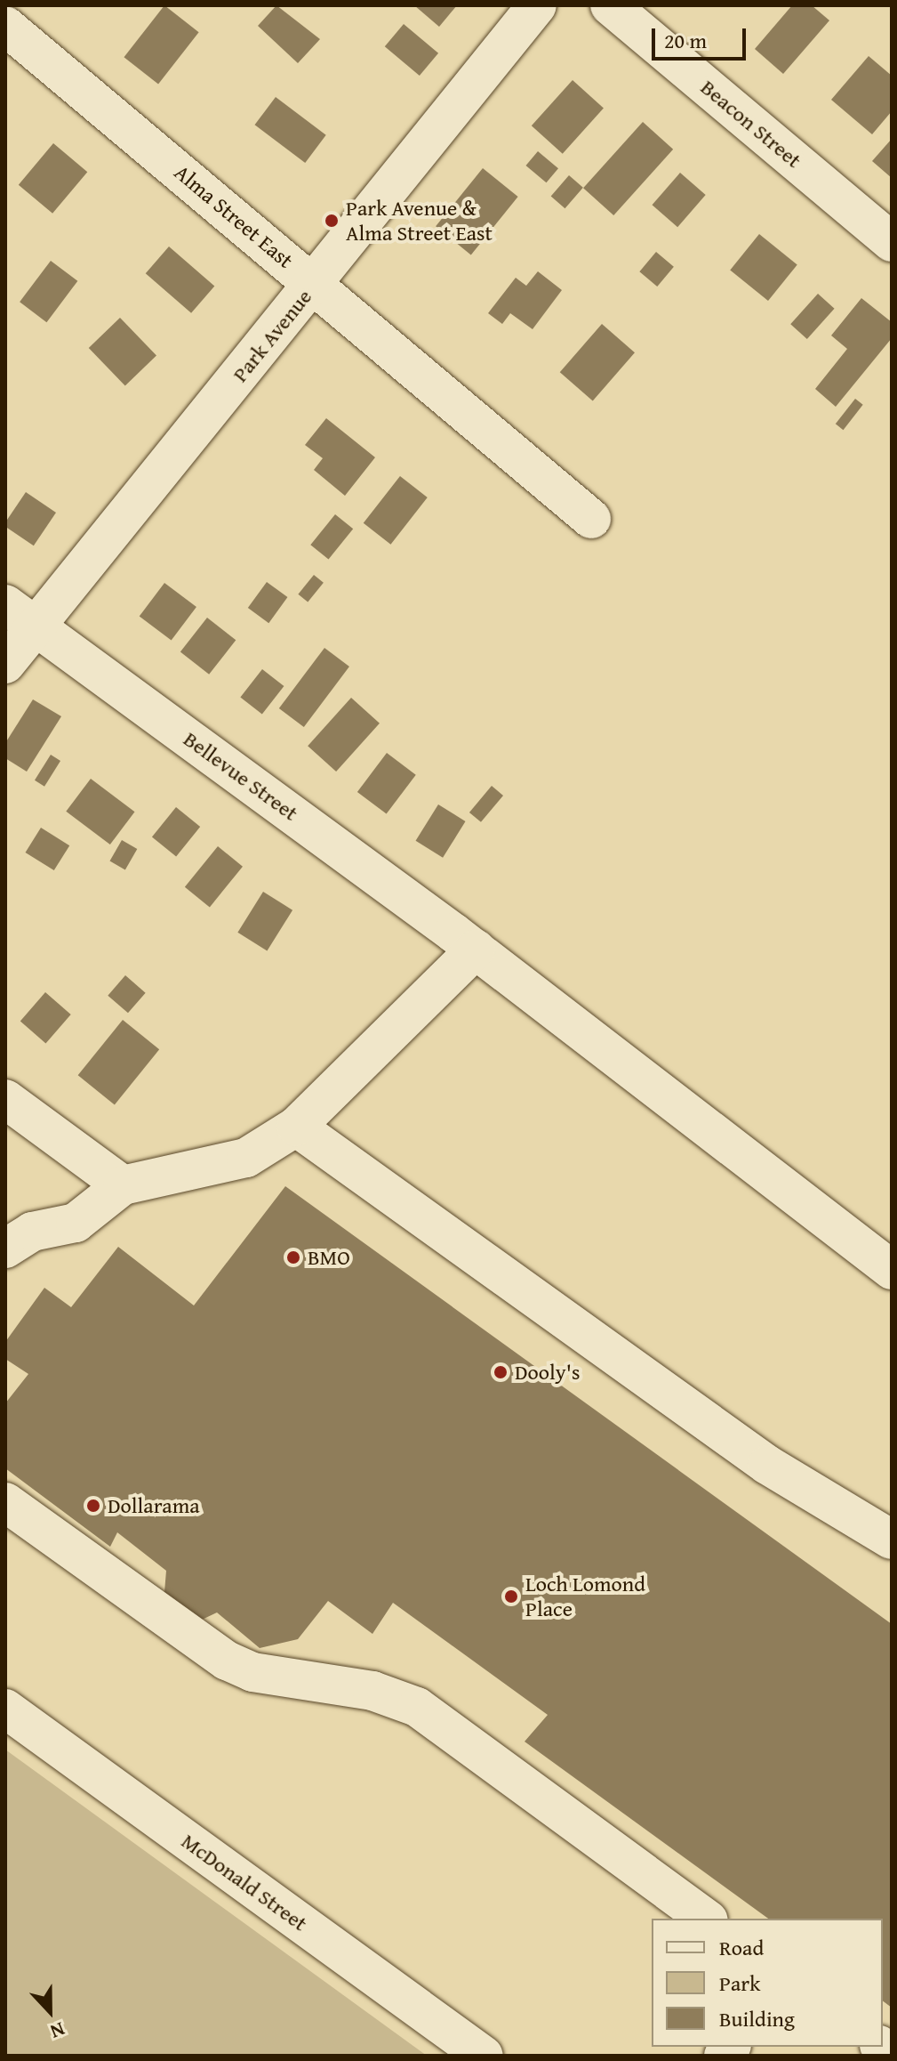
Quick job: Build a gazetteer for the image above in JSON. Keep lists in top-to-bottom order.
{
  "streets": {
    "street": [
      "Beacon Street",
      "Alma Street East",
      "Park Avenue",
      "Bellevue Street",
      "McDonald Street"
    ]
  },
  "crossings": [
    ["Alma Street East", "Park Avenue"],
    ["Park Avenue", "Bellevue Street"]
  ],
  "places": [
    "Park Avenue & Alma Street East",
    "BMO",
    "Dooly's",
    "Dollarama",
    "Loch Lomond Place"
  ],
  "legend": ["Road", "Park", "Building"],
  "scale_bar": "20 m",
  "north": "bottom"
}
